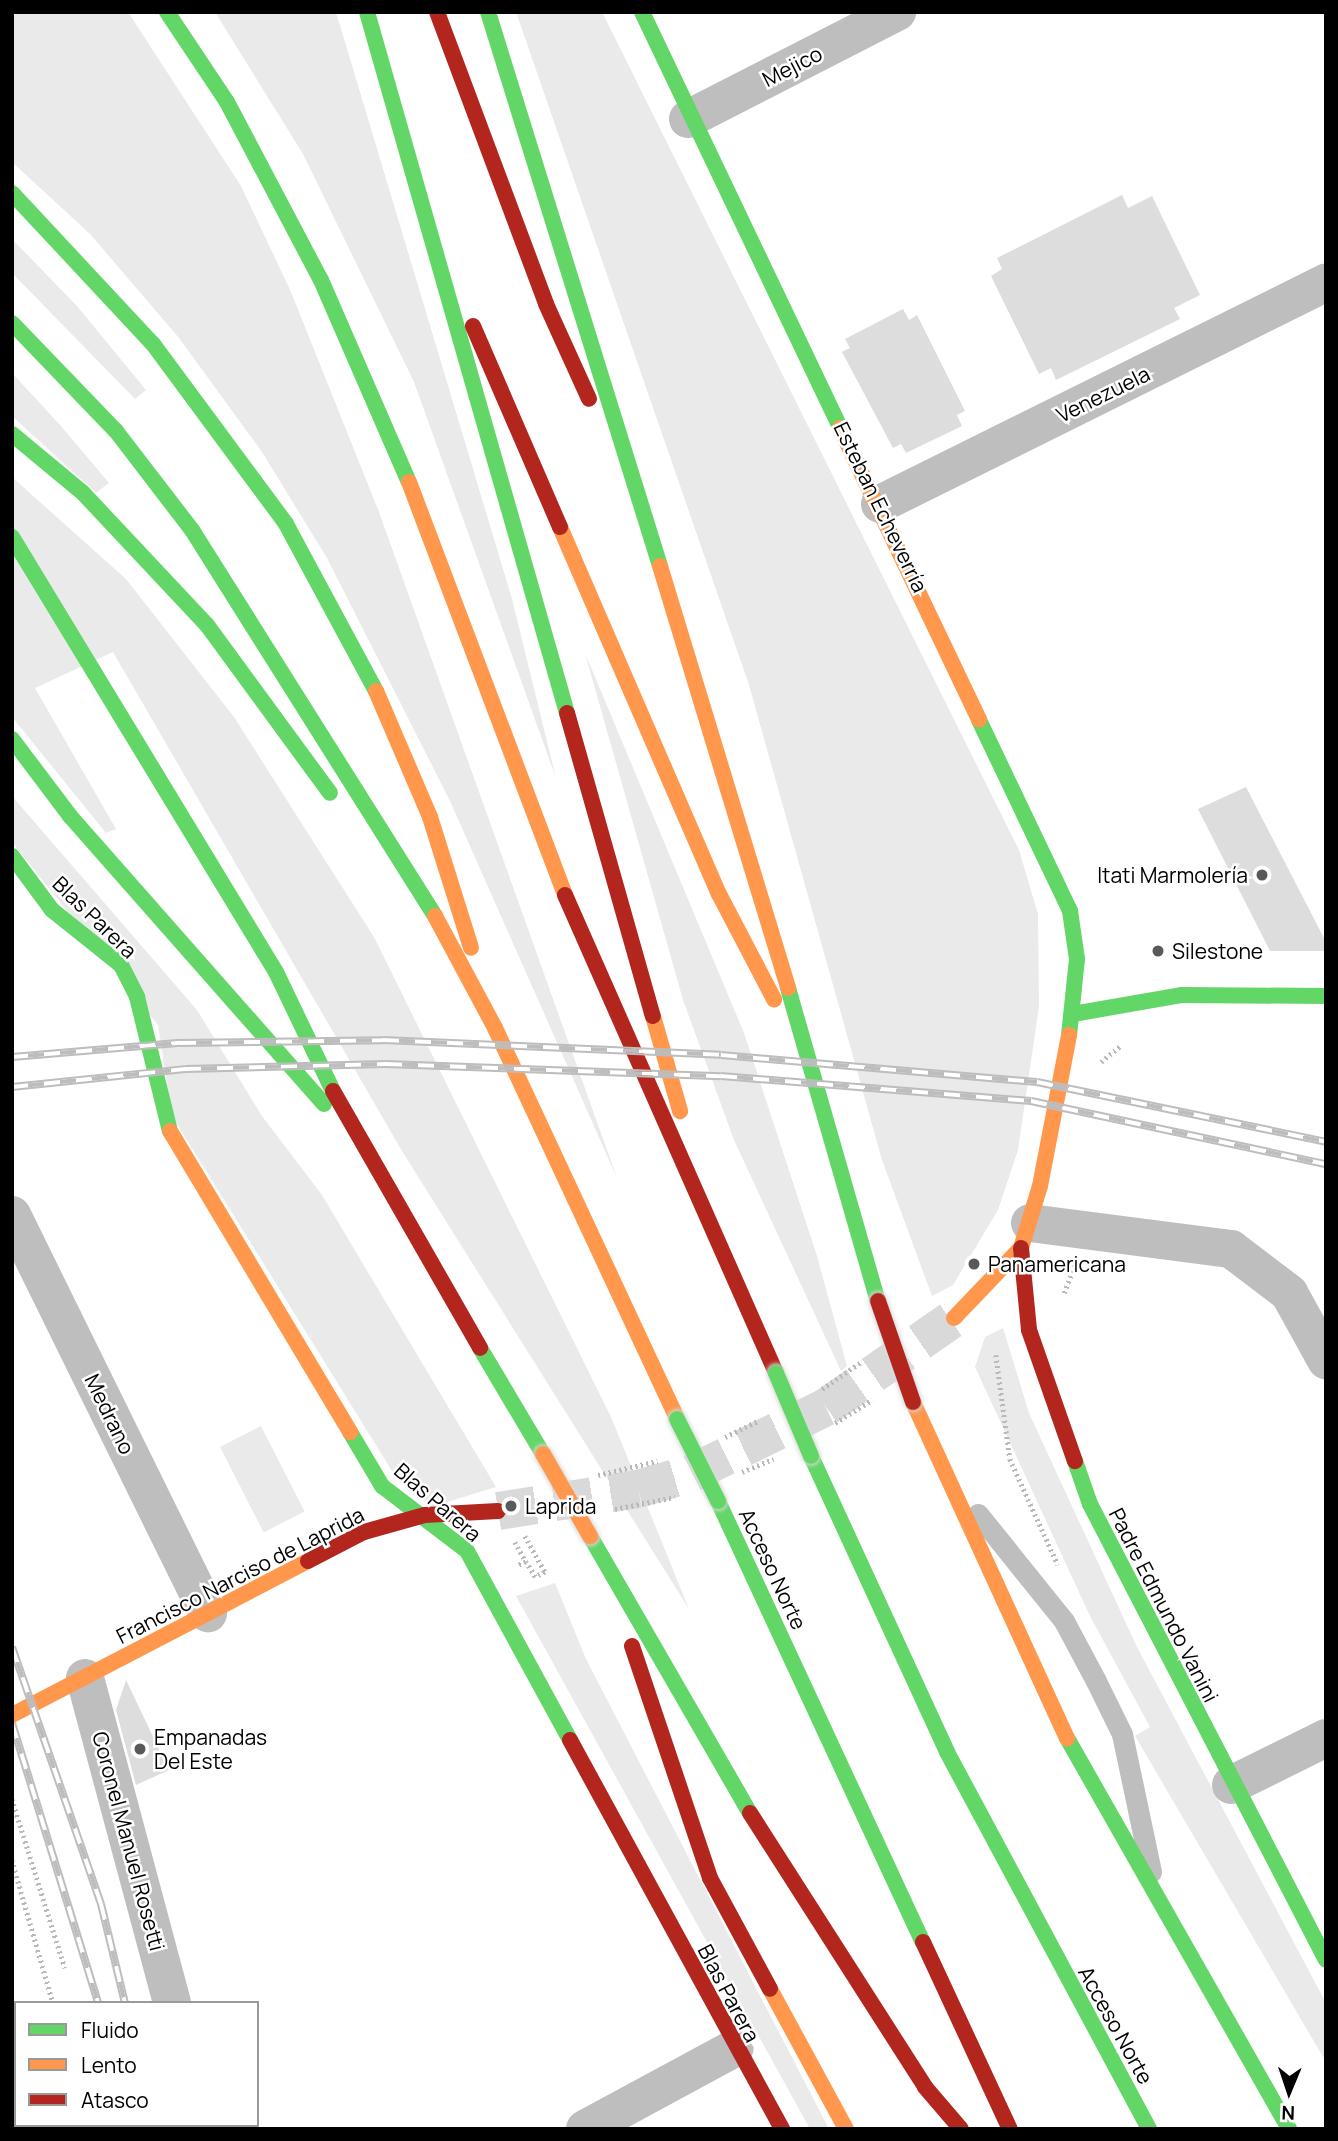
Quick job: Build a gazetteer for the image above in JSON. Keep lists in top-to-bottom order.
{
  "streets": {
    "main road": [
      "Esteban Echeverría",
      "Blas Parera",
      "Acceso Norte",
      "Francisco Narciso de Laprida",
      "Padre Edmundo Vanini"
    ],
    "street": [
      "Mejico",
      "Venezuela",
      "Medrano",
      "Coronel Manuel Rosetti"
    ]
  },
  "crossings": [
    ["Mejico", "Esteban Echeverría"],
    ["Venezuela", "Esteban Echeverría"],
    ["Blas Parera", "Francisco Narciso de Laprida"],
    ["Medrano", "Francisco Narciso de Laprida"],
    ["Francisco Narciso de Laprida", "Coronel Manuel Rosetti"]
  ],
  "places": [
    "Itati Marmolería",
    "Silestone",
    "Panamericana",
    "Laprida",
    "Empanadas Del Este"
  ],
  "legend": ["Fluido", "Lento", "Atasco"],
  "north": "bottom"
}
